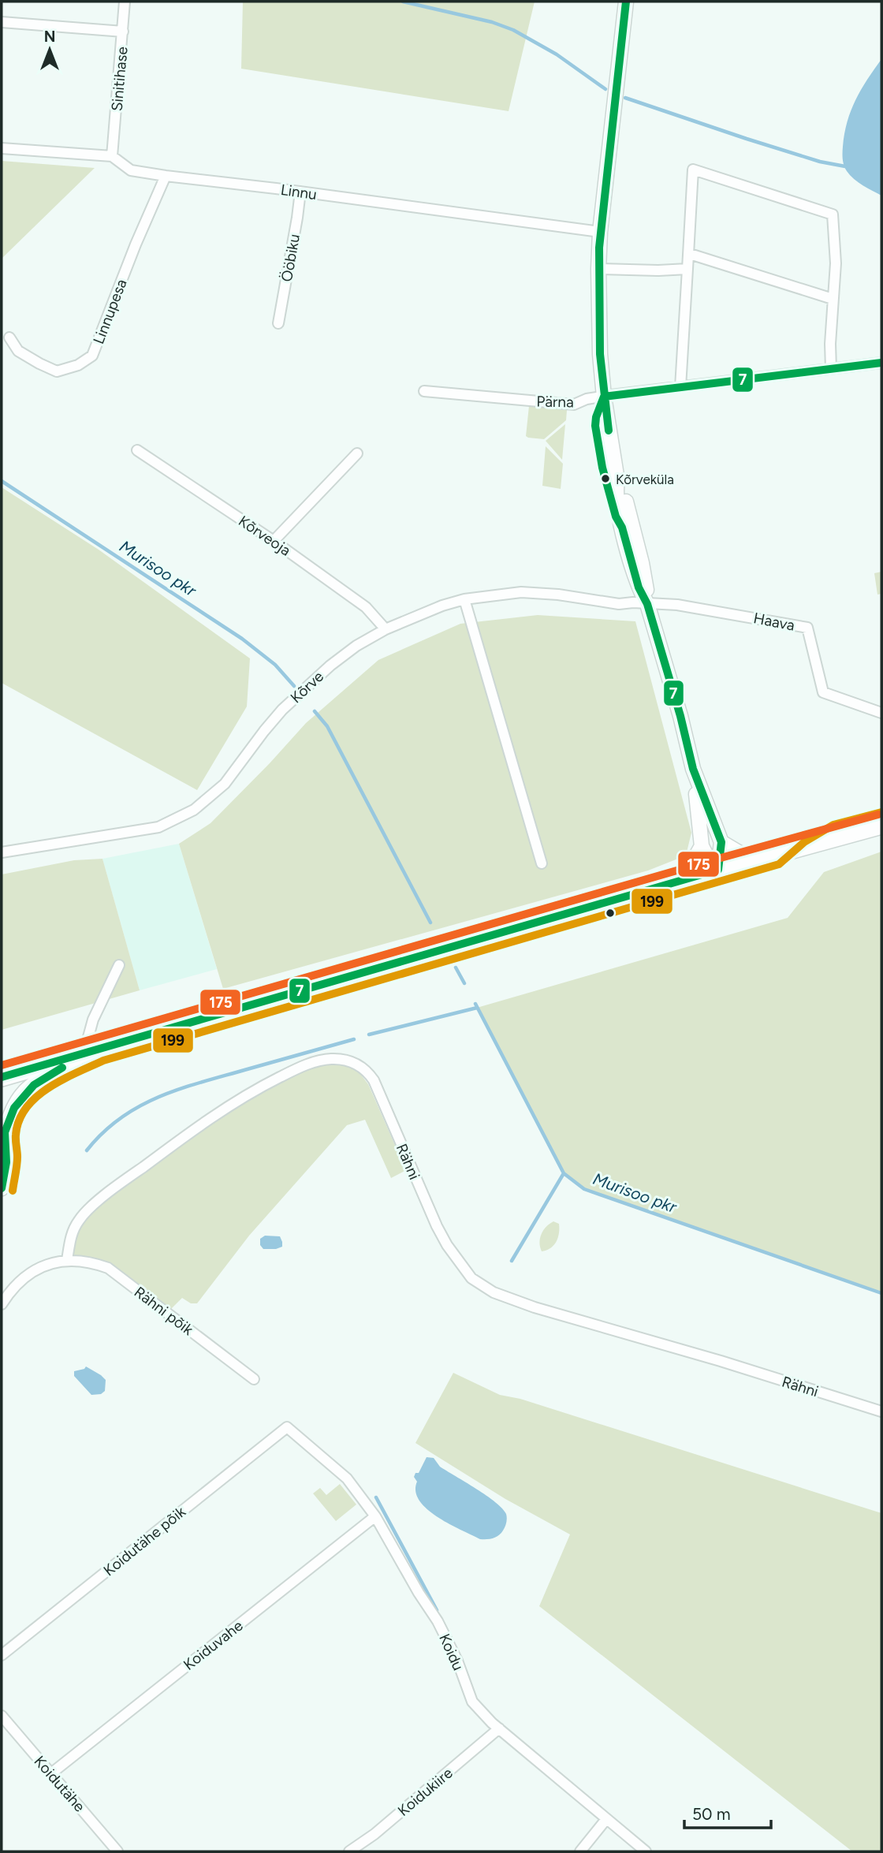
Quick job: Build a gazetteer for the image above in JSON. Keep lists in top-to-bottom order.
{
  "streets": {
    "street": [
      "Sinitihase",
      "Linnu",
      "Ööbiku",
      "Linnupesa",
      "Pärna",
      "Kõrveoja",
      "Haava",
      "Kõrve",
      "Rähni",
      "Rähni põik",
      "Koidutähe põik",
      "Koiduvahe",
      "Koidu",
      "Koidutähe",
      "Koidukiire"
    ]
  },
  "crossings": [
    ["Sinitihase", "Linnu"],
    ["Linnu", "Ööbiku"],
    ["Linnu", "Linnupesa"],
    ["Kõrveoja", "Kõrve"],
    ["Haava", "Kõrve"],
    ["Rähni", "Rähni põik"],
    ["Koidutähe põik", "Koidu"],
    ["Koiduvahe", "Koidu"],
    ["Koiduvahe", "Koidutähe"],
    ["Koidu", "Koidukiire"]
  ],
  "water": ["Murisoo pkr"],
  "places": ["Kõrveküla"],
  "lines": ["transit line 7", "transit line 199", "transit line 175"],
  "scale_bar": "50 m",
  "north": "top"
}
